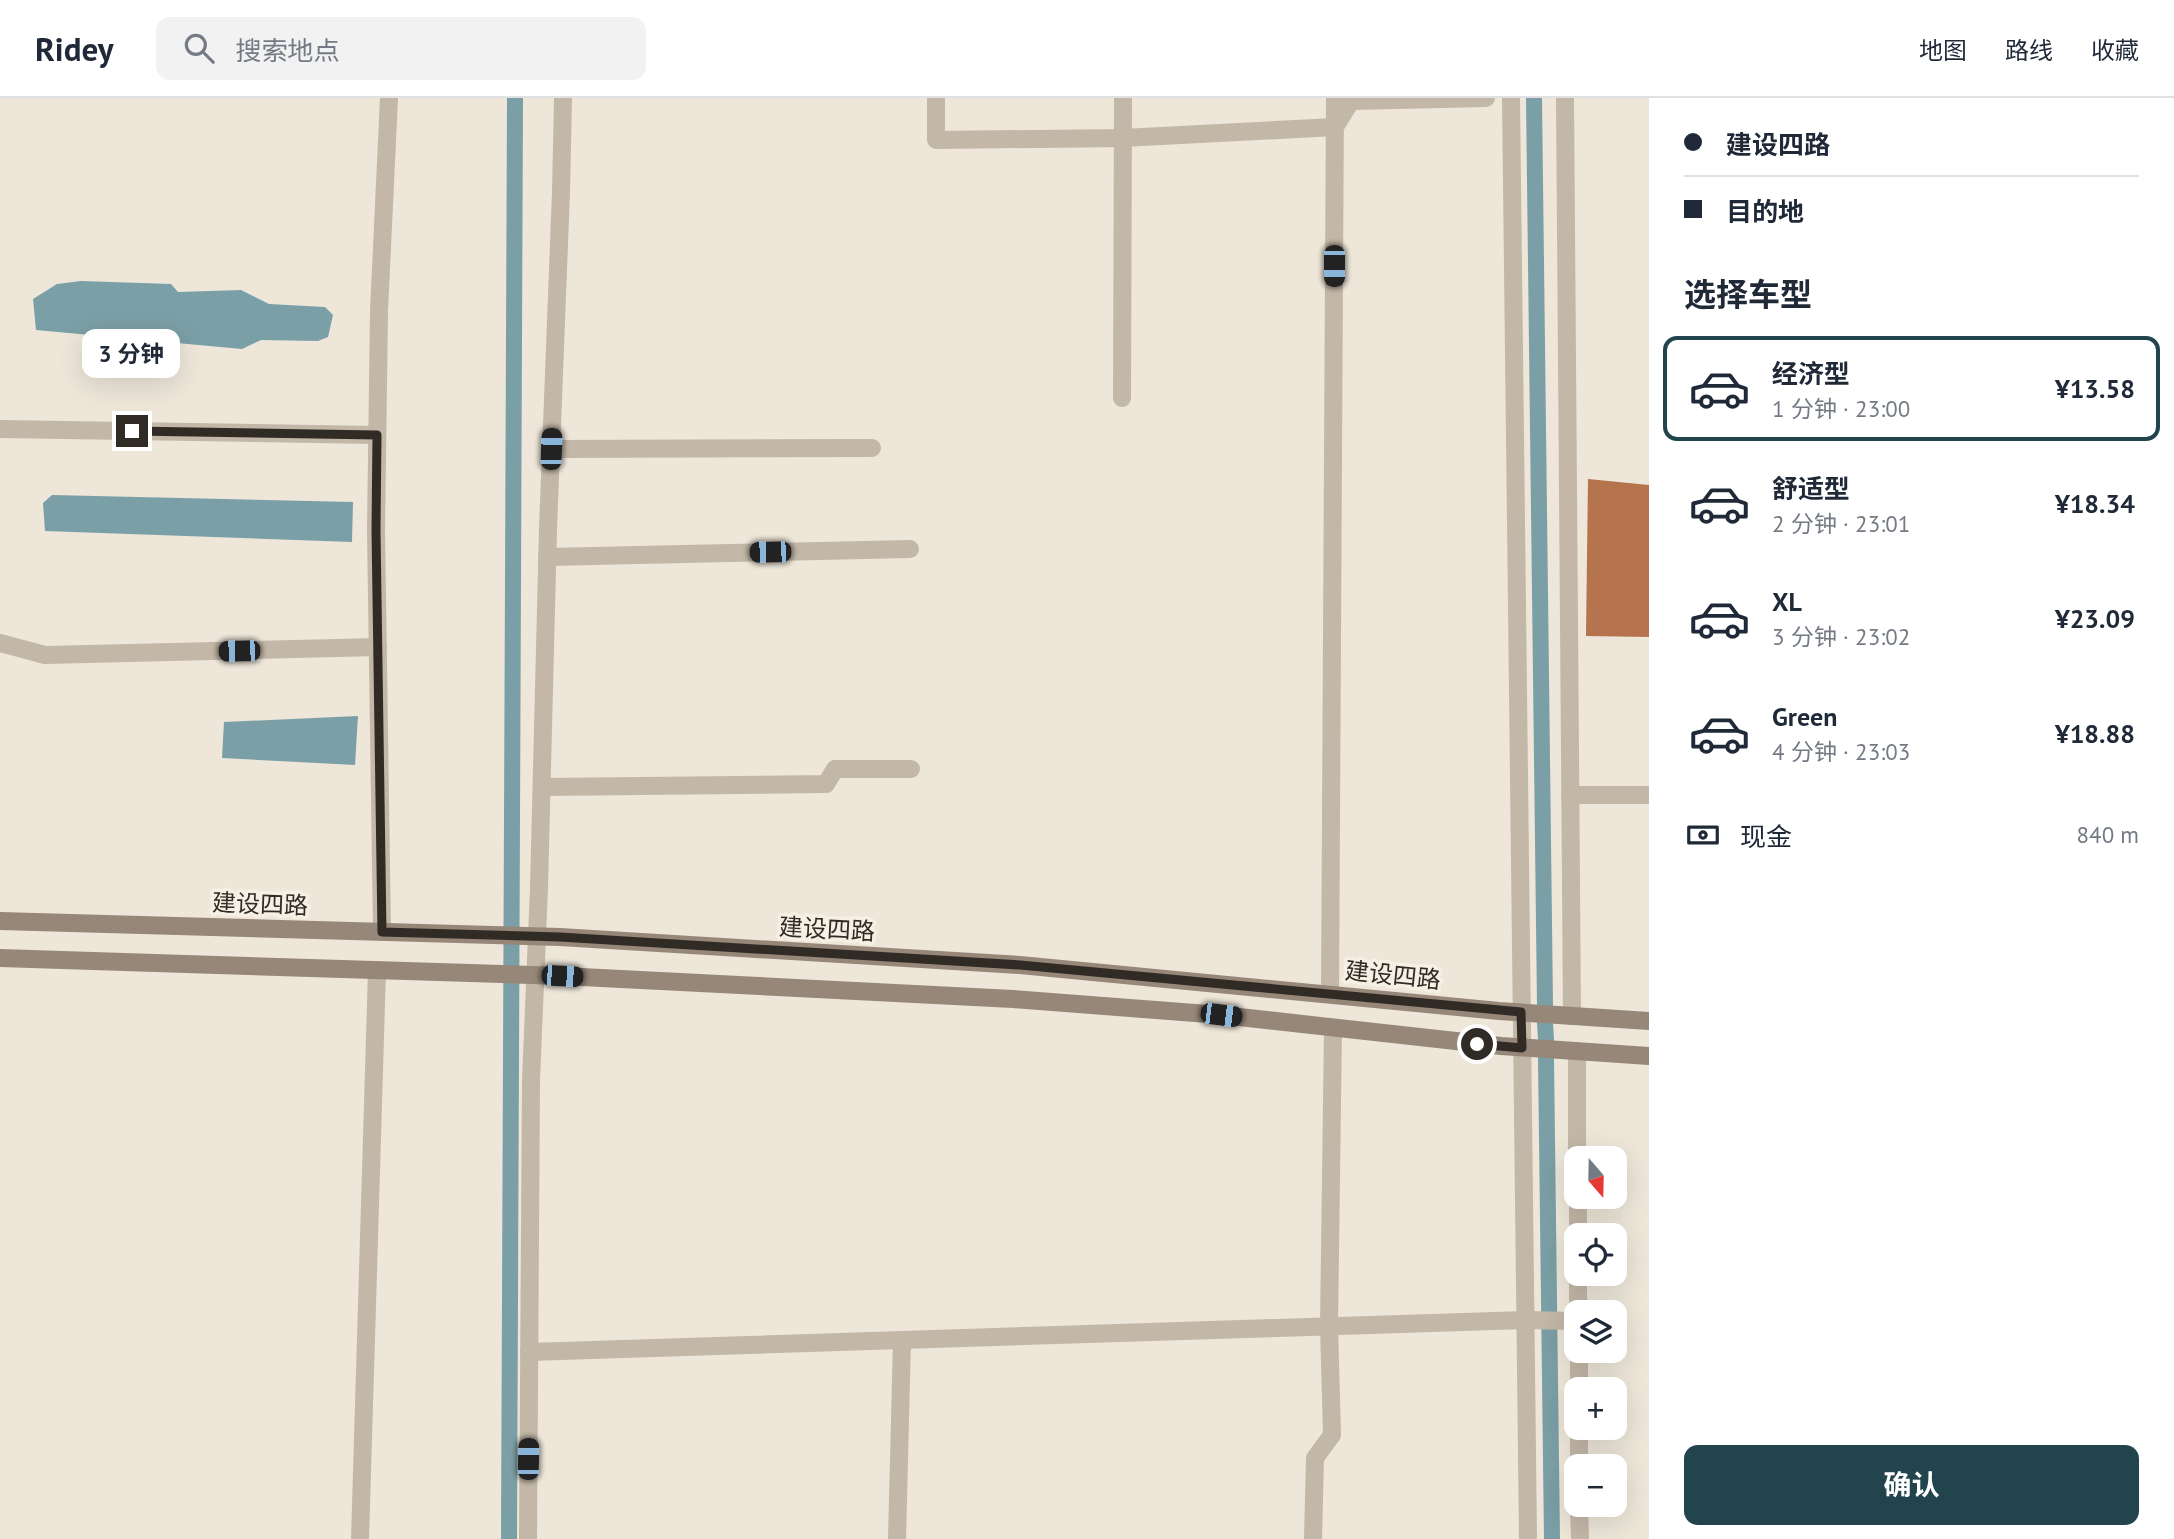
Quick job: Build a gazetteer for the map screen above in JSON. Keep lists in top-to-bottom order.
{
  "streets": {
    "main road": ["建设四路"]
  },
  "north": "bottom",
  "page": {
    "header": "Ridey",
    "search": "搜索地点",
    "nav": ["地图", "路线", "收藏"],
    "banner": ["建设四路", "目的地"],
    "heading": "选择车型",
    "bubble": "3 分钟",
    "list": [
      {
        "name": "经济型",
        "note": "1 分钟 · 23:00",
        "value": "¥13.58"
      },
      {
        "name": "舒适型",
        "note": "2 分钟 · 23:01",
        "value": "¥18.34"
      },
      {
        "name": "XL",
        "note": "3 分钟 · 23:02",
        "value": "¥23.09"
      },
      {
        "name": "Green",
        "note": "4 分钟 · 23:03",
        "value": "¥18.88"
      }
    ],
    "pay": ["现金", "840 m"],
    "map_buttons": ["+", "−"],
    "buttons": "确认"
  }
}
